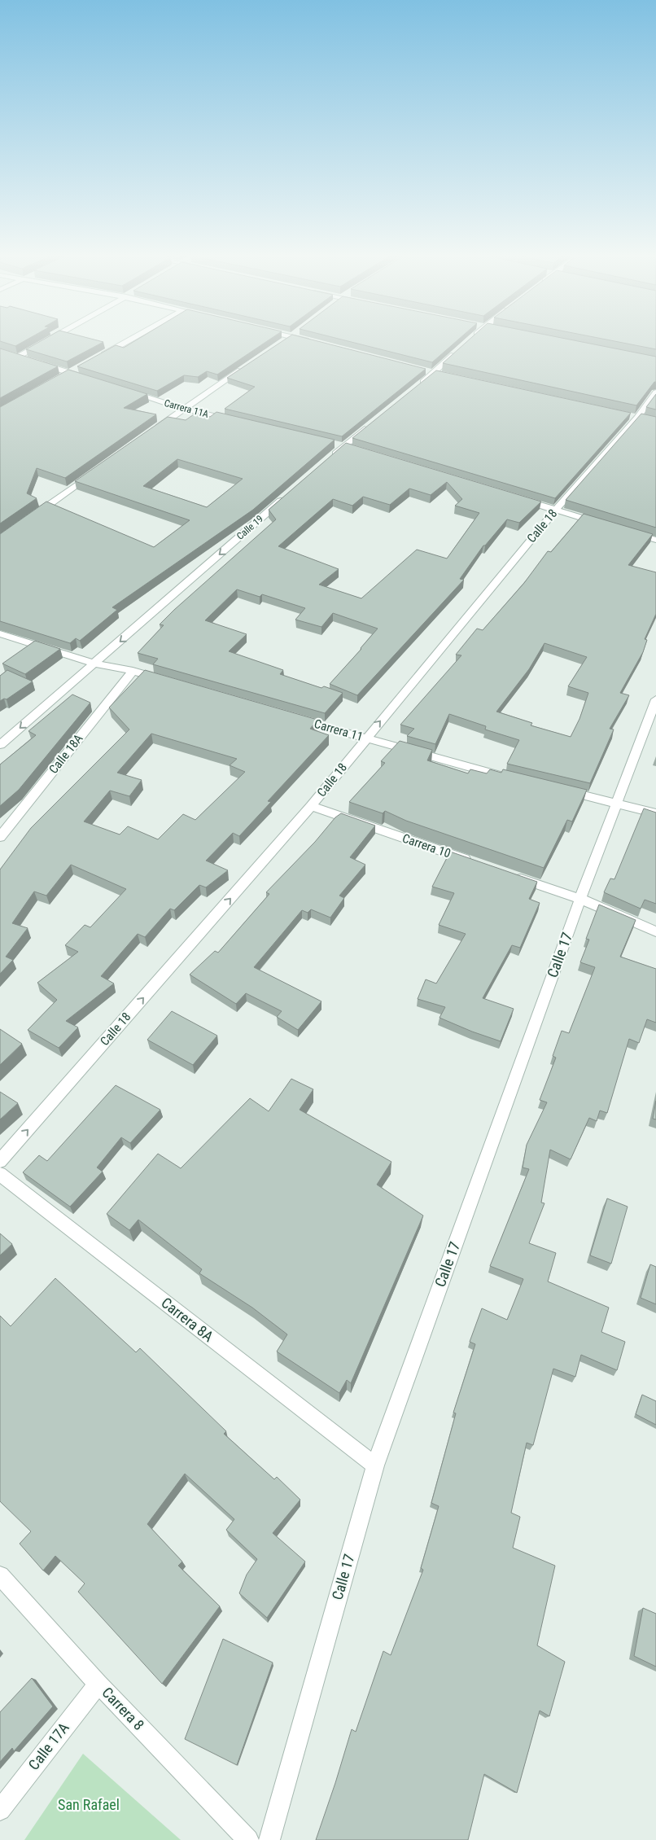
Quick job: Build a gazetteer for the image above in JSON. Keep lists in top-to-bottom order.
{
  "streets": {
    "street": [
      "Carrera 11A",
      "Calle 18",
      "Calle 19",
      "Carrera 11",
      "Calle 18A",
      "Carrera 10",
      "Calle 17",
      "Carrera 8A",
      "Carrera 8",
      "Calle 17A"
    ]
  },
  "crossings": [
    ["Calle 18", "Carrera 11"],
    ["Calle 18", "Carrera 10"],
    ["Calle 17", "Carrera 8A"],
    ["Carrera 8", "Calle 17A"]
  ],
  "one_way": ["Calle 18", "Calle 19"],
  "parks": ["San Rafael"]
}
